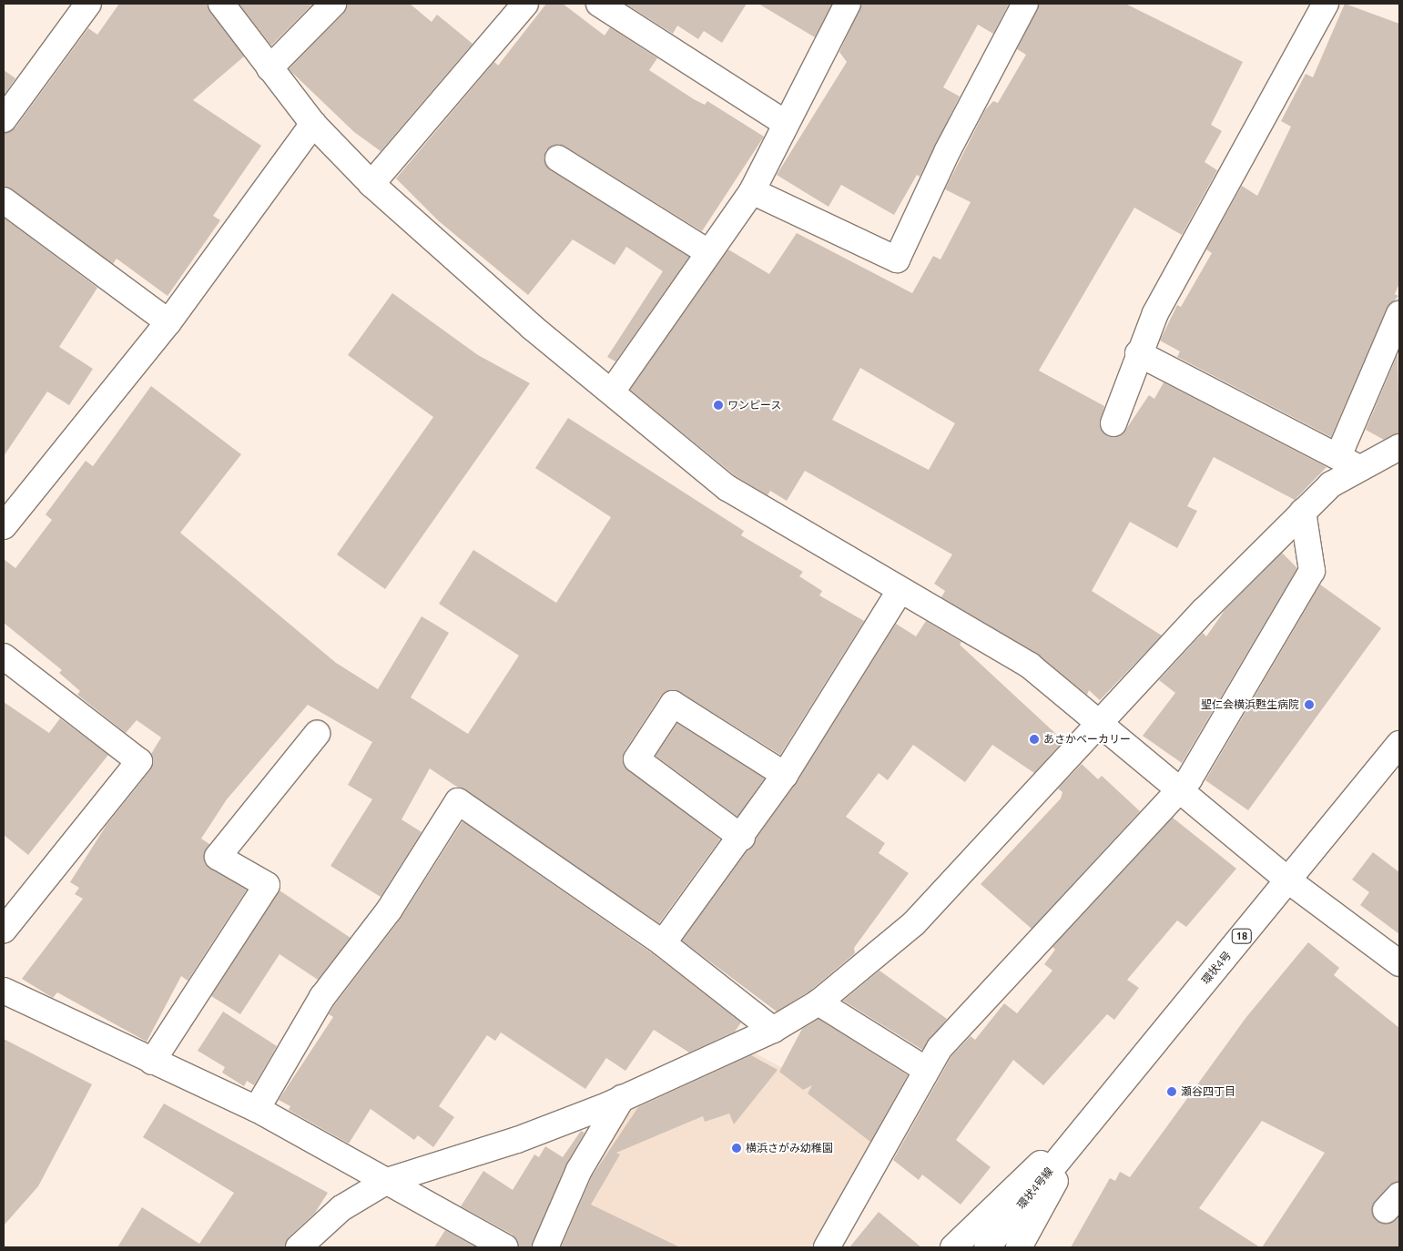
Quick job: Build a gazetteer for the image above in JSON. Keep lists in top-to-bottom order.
{
  "streets": {
    "street": ["18", "環状4号", "環状4号線"]
  },
  "crossings": [
    ["18", "環状4号"],
    ["18", "環状4号線"],
    ["環状4号", "環状4号線"]
  ],
  "places": [
    "ワンピース",
    "聖仁会横浜甦生病院",
    "あさかベーカリー",
    "瀬谷四丁目",
    "横浜さがみ幼稚園"
  ]
}
